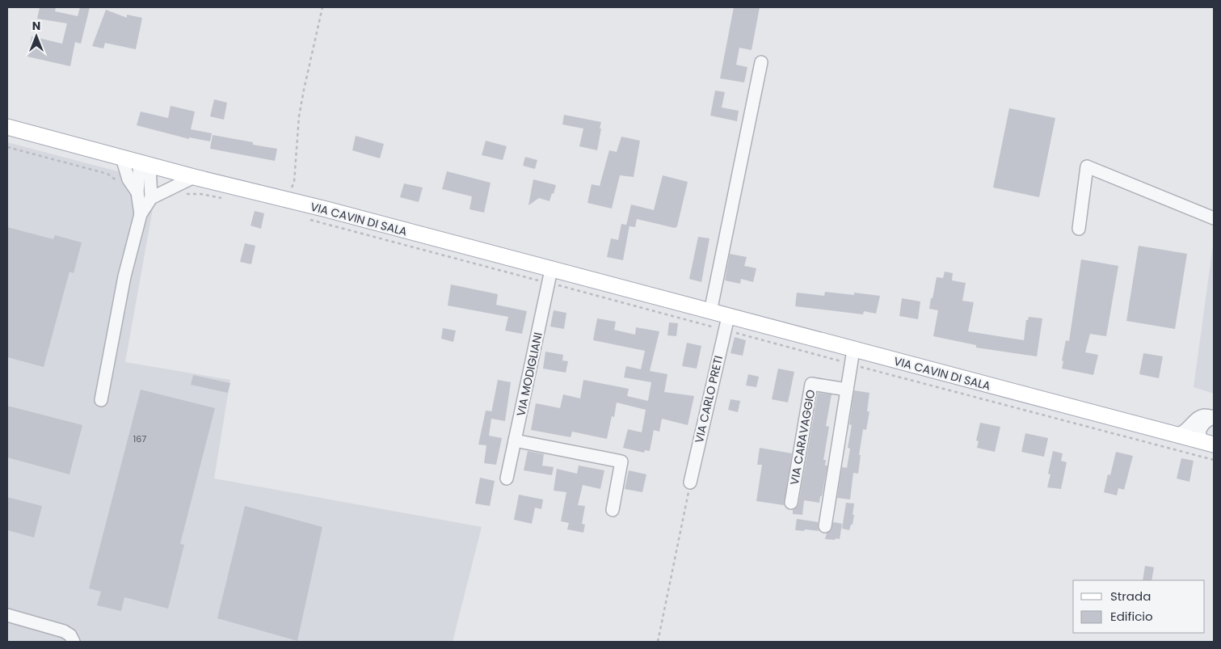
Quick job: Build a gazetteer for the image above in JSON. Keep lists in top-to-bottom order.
{
  "streets": {
    "main road": ["VIA CAVIN DI SALA"],
    "street": ["VIA MODIGLIANI", "VIA CARLO PRETI", "VIA CARAVAGGIO"]
  },
  "crossings": [
    ["VIA CAVIN DI SALA", "VIA MODIGLIANI"],
    ["VIA CAVIN DI SALA", "VIA CARLO PRETI"]
  ],
  "house_numbers": ["167"],
  "legend": ["Strada", "Edificio"],
  "north": "top"
}
